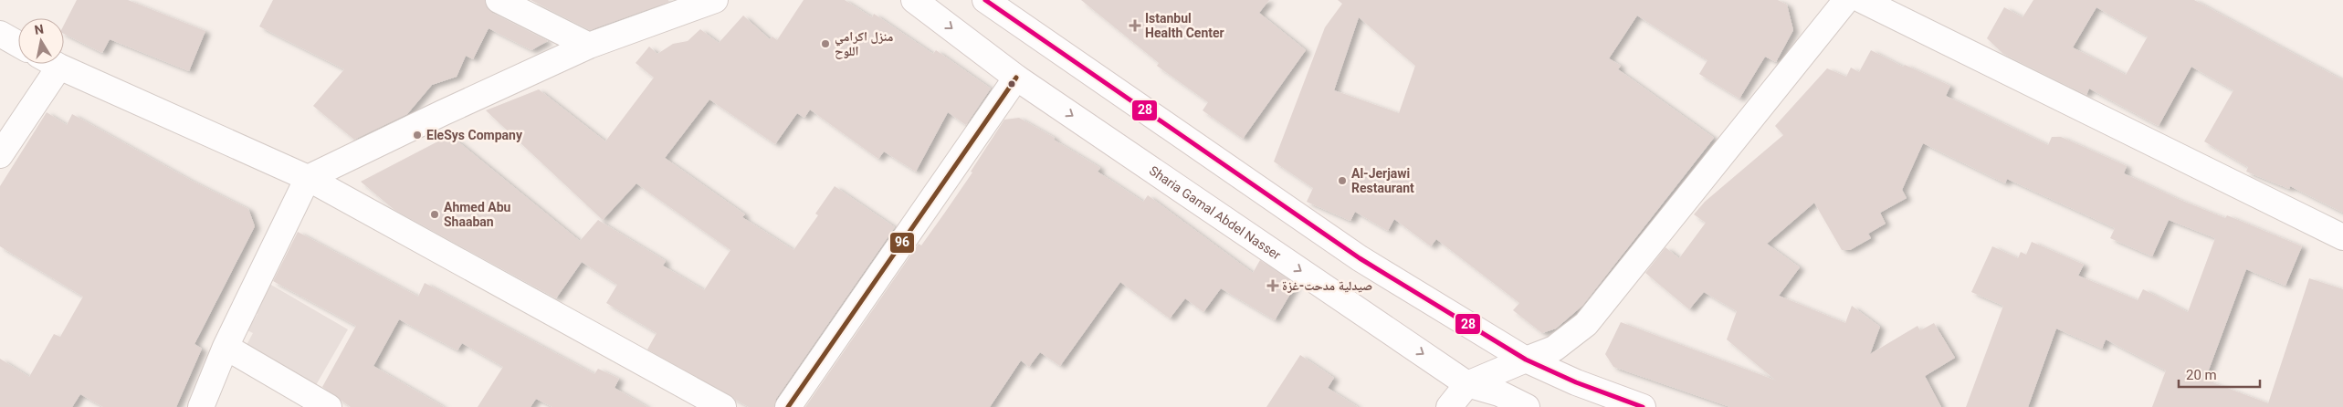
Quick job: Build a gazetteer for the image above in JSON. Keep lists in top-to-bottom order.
{
  "streets": {
    "street": ["Sharia Gamal Abdel Nasser"]
  },
  "places": {
    "health": ["Istanbul Health Center", "صيدلية مدحت-غزة"],
    "other": [
      "منزل اكرامي اللوح",
      "EleSys Company",
      "Al-Jerjawi Restaurant",
      "Ahmed Abu Shaaban"
    ]
  },
  "lines": ["transit line 28", "transit line 96"],
  "scale_bar": "20 m",
  "north": "top"
}
